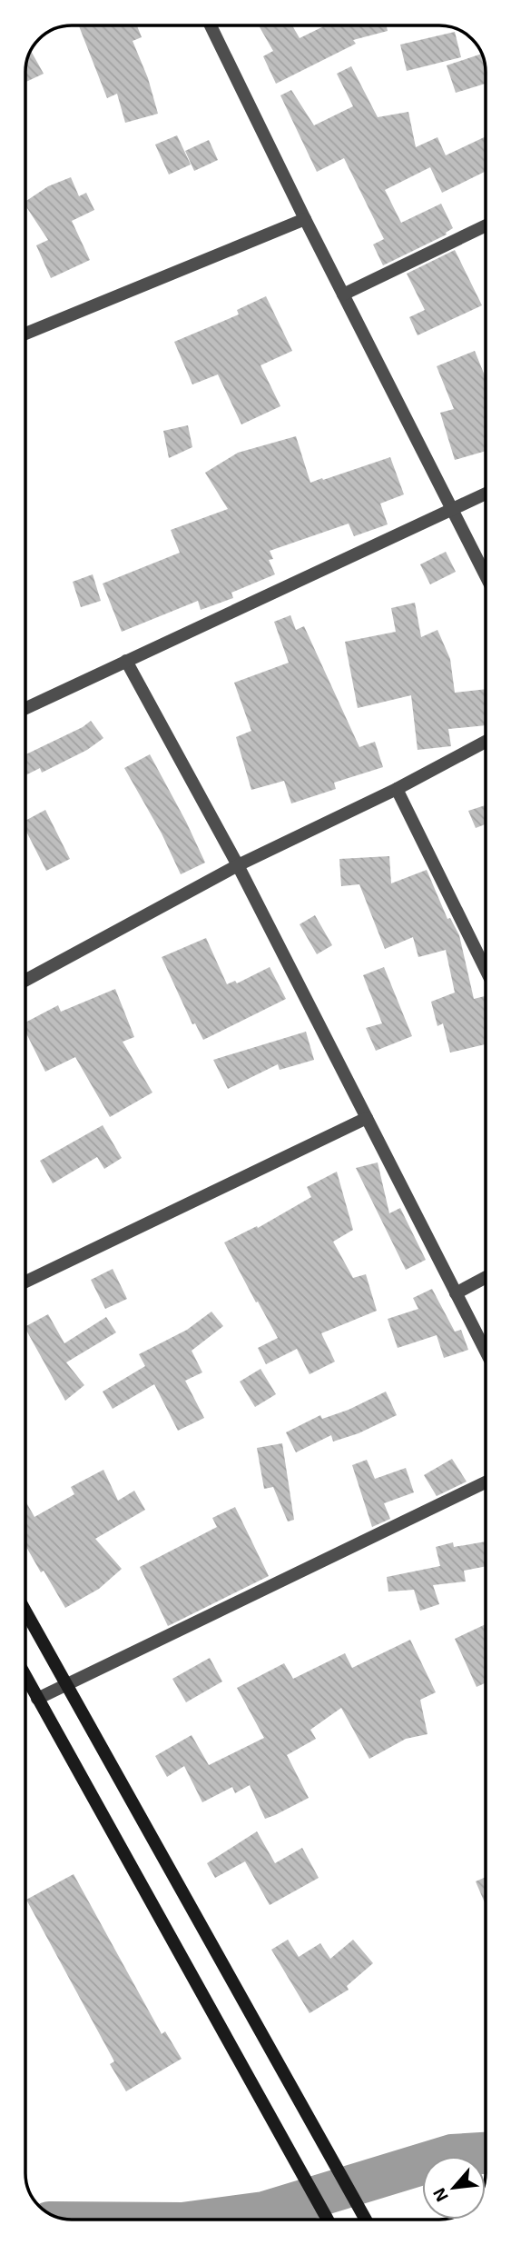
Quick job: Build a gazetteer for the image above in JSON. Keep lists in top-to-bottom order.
{
  "north": "bottom left"
}
